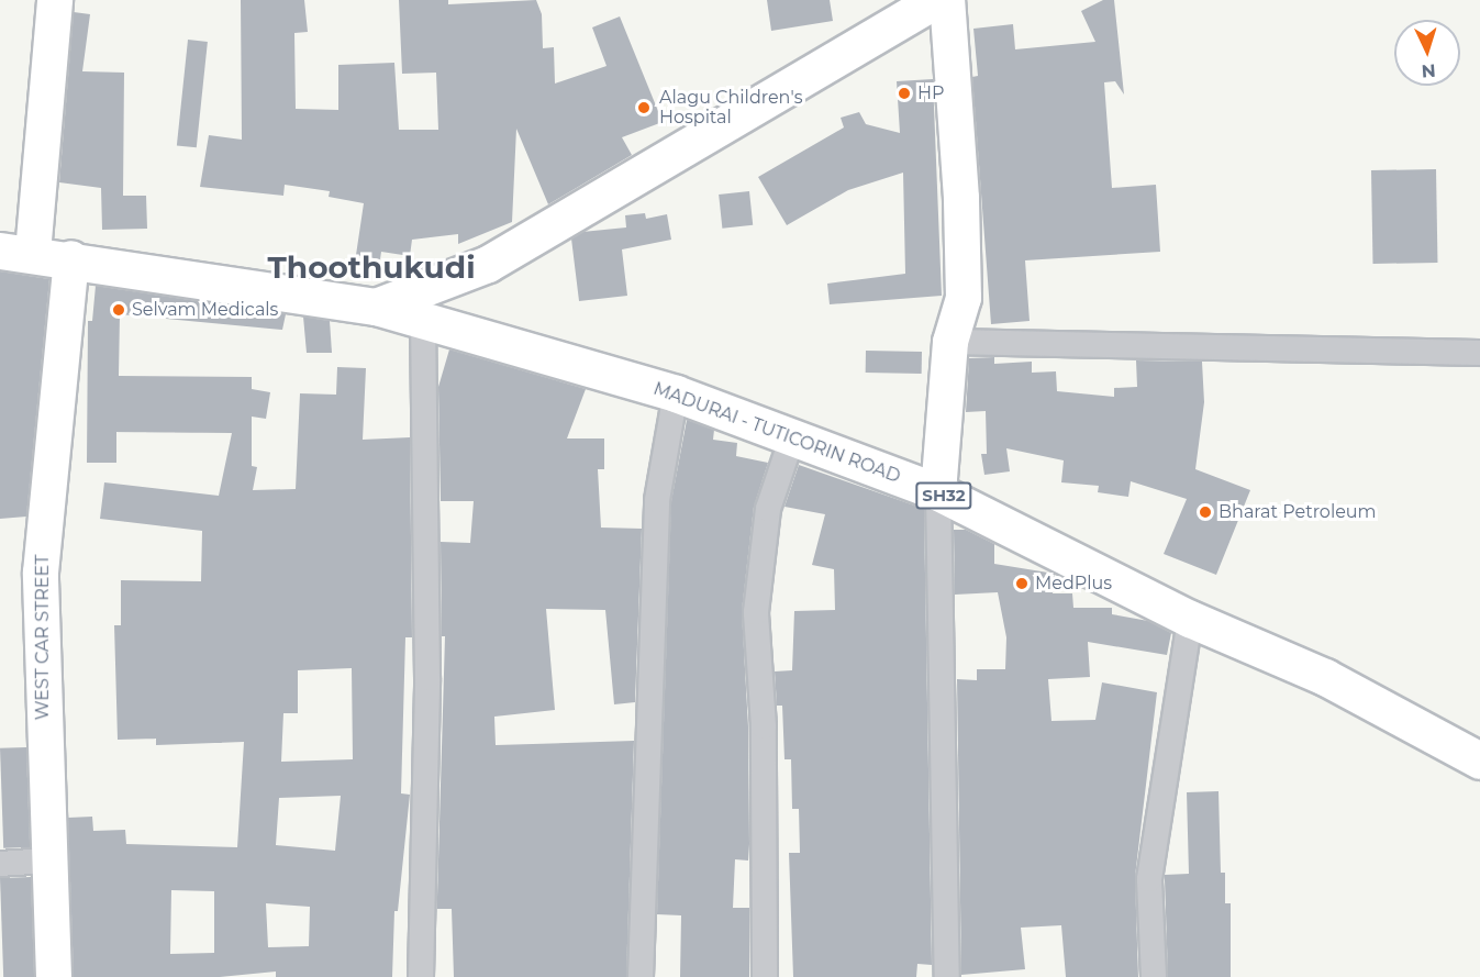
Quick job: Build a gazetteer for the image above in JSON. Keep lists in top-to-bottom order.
{
  "streets": {
    "main road": ["MADURAI - TUTICORIN ROAD", "SH32"],
    "street": ["WEST CAR STREET"]
  },
  "crossings": [
    ["MADURAI - TUTICORIN ROAD", "WEST CAR STREET"]
  ],
  "districts": ["Thoothukudi"],
  "places": [
    "HP",
    "Alagu Children's Hospital",
    "Selvam Medicals",
    "Bharat Petroleum",
    "MedPlus"
  ],
  "north": "bottom"
}
